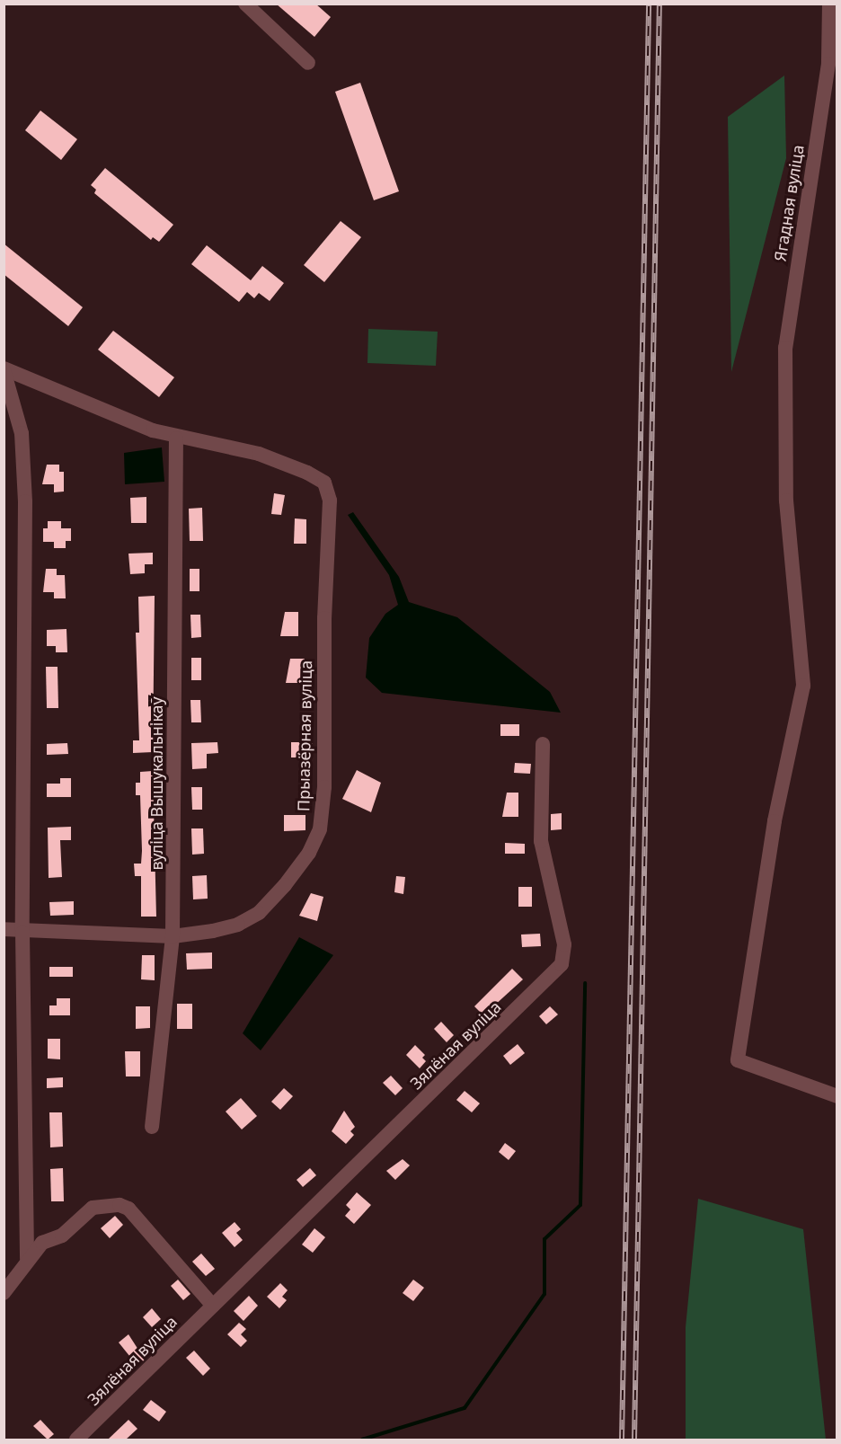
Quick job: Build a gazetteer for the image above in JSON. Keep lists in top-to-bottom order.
{
  "streets": {
    "street": [
      "Ягадная вуліца",
      "Прыазёрная вуліца",
      "вуліца Вышукальнікаў",
      "Зялёная вуліца"
    ]
  },
  "crossings": [
    ["Прыазёрная вуліца", "вуліца Вышукальнікаў"]
  ]
}
